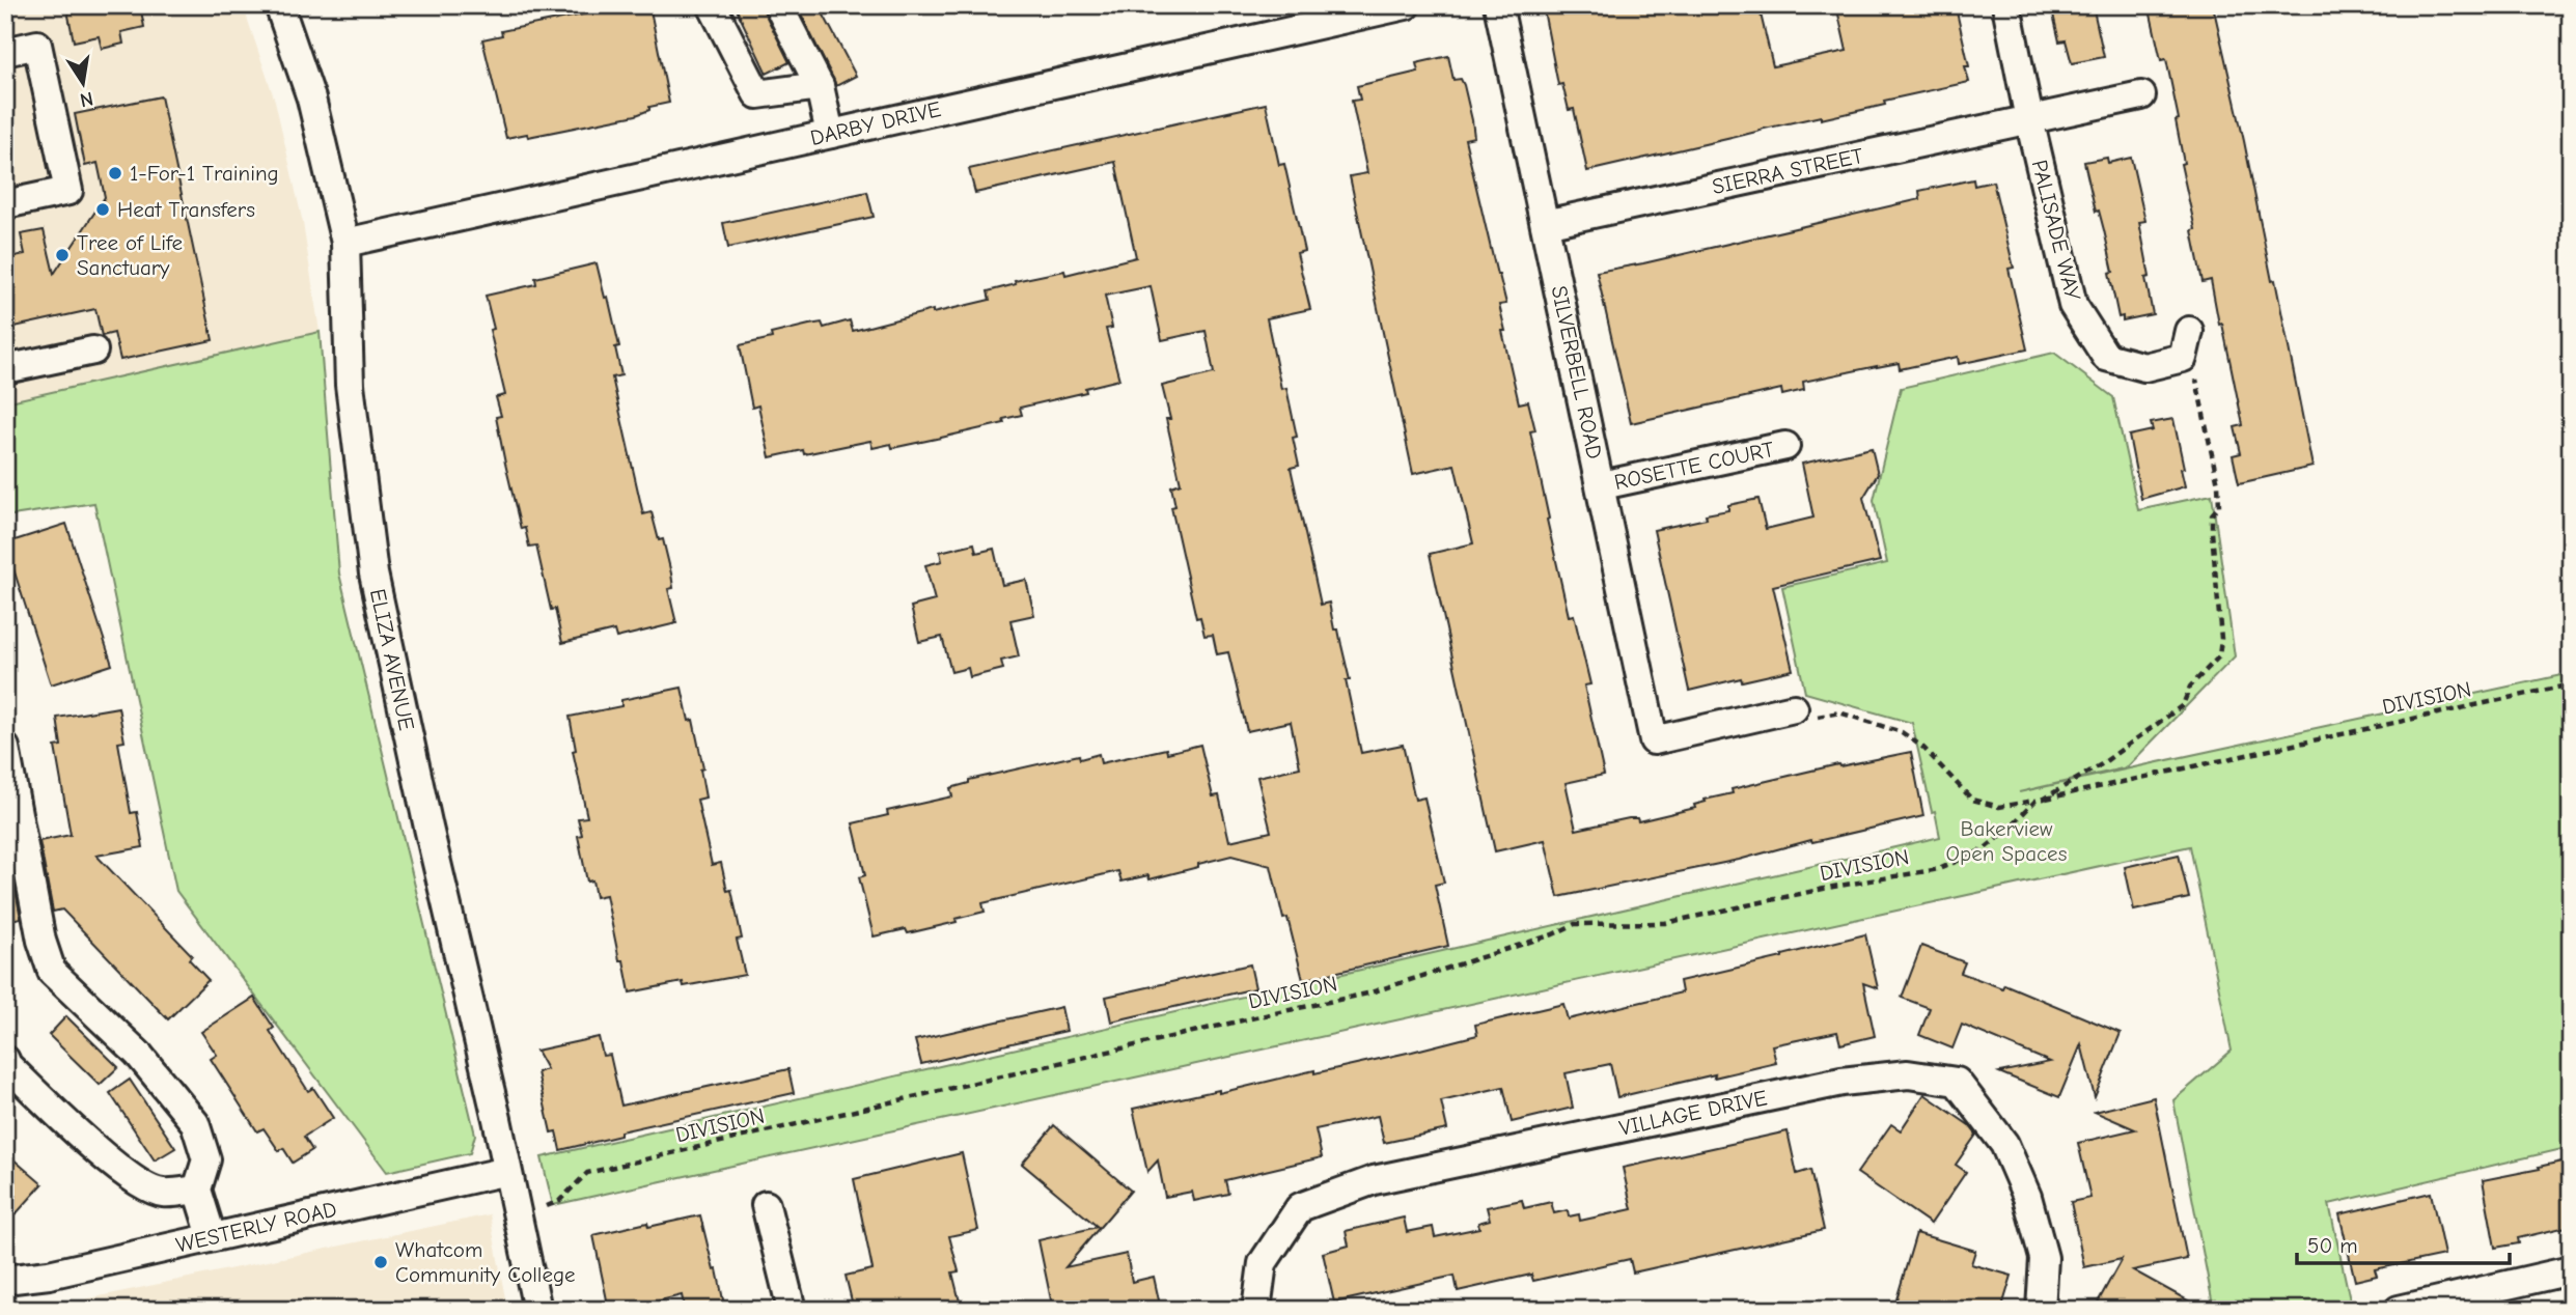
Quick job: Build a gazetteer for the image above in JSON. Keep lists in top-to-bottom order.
{
  "streets": {
    "street": [
      "DARBY DRIVE",
      "SIERRA STREET",
      "PALISADE WAY",
      "SILVERBELL ROAD",
      "ROSETTE COURT",
      "ELIZA AVENUE",
      "VILLAGE DRIVE",
      "WESTERLY ROAD"
    ],
    "path": ["DIVISION"]
  },
  "crossings": [
    ["DARBY DRIVE", "ELIZA AVENUE"],
    ["SIERRA STREET", "PALISADE WAY"],
    ["SIERRA STREET", "SILVERBELL ROAD"],
    ["PALISADE WAY", "DIVISION"],
    ["SILVERBELL ROAD", "ROSETTE COURT"],
    ["SILVERBELL ROAD", "DIVISION"],
    ["ELIZA AVENUE", "WESTERLY ROAD"]
  ],
  "parks": ["Bakerview Open Spaces"],
  "places": [
    "1-For-1 Training",
    "Heat Transfers",
    "Tree of Life Sanctuary",
    "Whatcom Community College"
  ],
  "scale_bar": "50 m",
  "north": "bottom"
}
